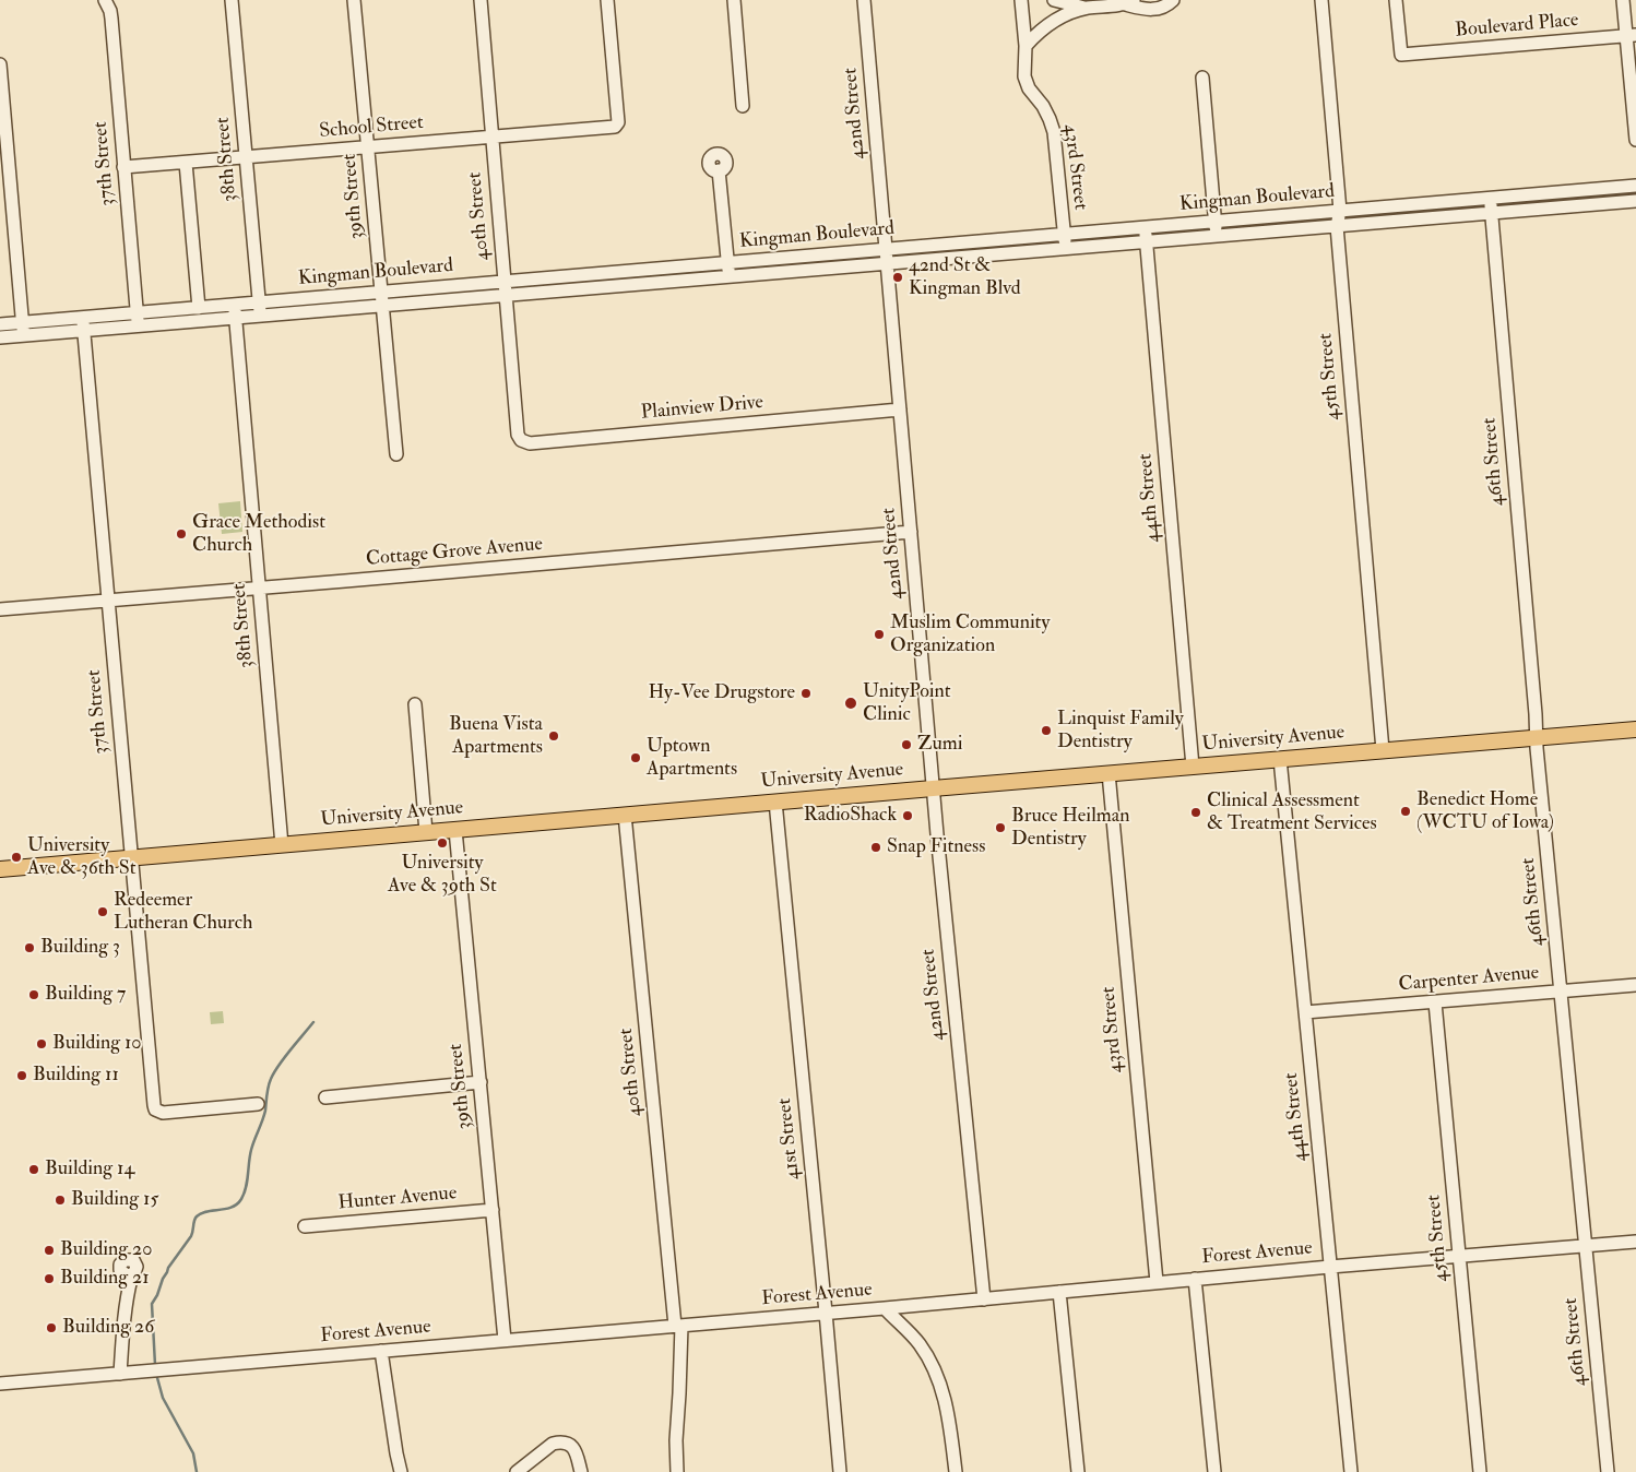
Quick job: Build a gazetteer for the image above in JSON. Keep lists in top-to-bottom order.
{
  "streets": {
    "main road": ["University Avenue"],
    "street": [
      "Boulevard Place",
      "42nd Street",
      "School Street",
      "38th Street",
      "37th Street",
      "43rd Street",
      "39th Street",
      "Kingman Boulevard",
      "40th Street",
      "45th Street",
      "Plainview Drive",
      "46th Street",
      "44th Street",
      "Cottage Grove Avenue",
      "Carpenter Avenue",
      "41st Street",
      "Hunter Avenue",
      "Forest Avenue"
    ]
  },
  "crossings": [
    ["42nd Street", "Kingman Boulevard"],
    ["42nd Street", "Plainview Drive"],
    ["42nd Street", "Cottage Grove Avenue"],
    ["42nd Street", "University Avenue"],
    ["42nd Street", "Forest Avenue"],
    ["School Street", "38th Street"],
    ["School Street", "37th Street"],
    ["School Street", "39th Street"],
    ["School Street", "40th Street"],
    ["38th Street", "Kingman Boulevard"],
    ["38th Street", "Cottage Grove Avenue"],
    ["38th Street", "University Avenue"],
    ["37th Street", "Kingman Boulevard"],
    ["37th Street", "Cottage Grove Avenue"],
    ["37th Street", "University Avenue"],
    ["43rd Street", "Kingman Boulevard"],
    ["43rd Street", "University Avenue"],
    ["43rd Street", "Forest Avenue"],
    ["39th Street", "Kingman Boulevard"],
    ["39th Street", "University Avenue"],
    ["39th Street", "Hunter Avenue"],
    ["39th Street", "Forest Avenue"],
    ["Kingman Boulevard", "40th Street"],
    ["Kingman Boulevard", "45th Street"],
    ["Kingman Boulevard", "46th Street"],
    ["Kingman Boulevard", "44th Street"],
    ["40th Street", "Plainview Drive"],
    ["40th Street", "University Avenue"],
    ["40th Street", "Forest Avenue"],
    ["45th Street", "University Avenue"],
    ["45th Street", "Carpenter Avenue"],
    ["45th Street", "Forest Avenue"],
    ["46th Street", "University Avenue"],
    ["46th Street", "Carpenter Avenue"],
    ["46th Street", "Forest Avenue"],
    ["44th Street", "University Avenue"],
    ["44th Street", "Carpenter Avenue"],
    ["44th Street", "Forest Avenue"],
    ["University Avenue", "41st Street"],
    ["41st Street", "Forest Avenue"]
  ],
  "places": [
    "42nd St & Kingman Blvd",
    "Grace Methodist Church",
    "Muslim Community Organization",
    "Hy-Vee Drugstore",
    "UnityPoint Clinic",
    "Linquist Family Dentistry",
    "Buena Vista Apartments",
    "Zumi",
    "Uptown Apartments",
    "Benedict Home (WCTU of Iowa)",
    "Clinical Assessment & Treatment Services",
    "RadioShack",
    "Bruce Heilman Dentistry",
    "University Ave & 39th St",
    "Snap Fitness",
    "University Ave & 36th St",
    "Redeemer Lutheran Church",
    "Building 3",
    "Building 7",
    "Building 10",
    "Building 11",
    "Building 14",
    "Building 15",
    "Building 20",
    "Building 21",
    "Building 26"
  ]
}
